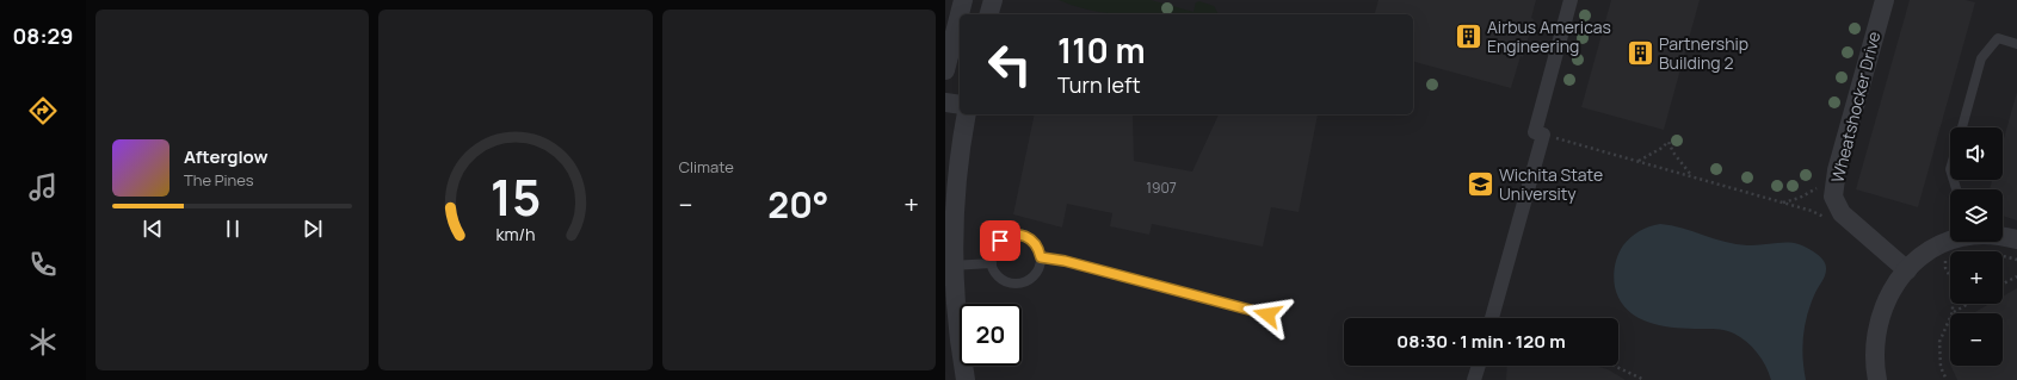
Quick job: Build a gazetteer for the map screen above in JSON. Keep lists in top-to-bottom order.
{
  "streets": {
    "street": ["Wheatshocker Drive"]
  },
  "places": {
    "building": ["Airbus Americas Engineering", "Partnership Building 2"],
    "school or university": ["Wichita State University"]
  },
  "house_numbers": ["1907"],
  "page": {
    "tabs": "08:29",
    "tile": "Climate",
    "turn": ["110 m", "Turn left"],
    "map_buttons": ["+", "−"],
    "song": ["Afterglow", "The Pines"],
    "heat": ["−", "20°", "+"],
    "limit": "20",
    "trip": "08:30 · 1 min · 120 m",
    "gauge": ["15", "km/h"]
  }
}
